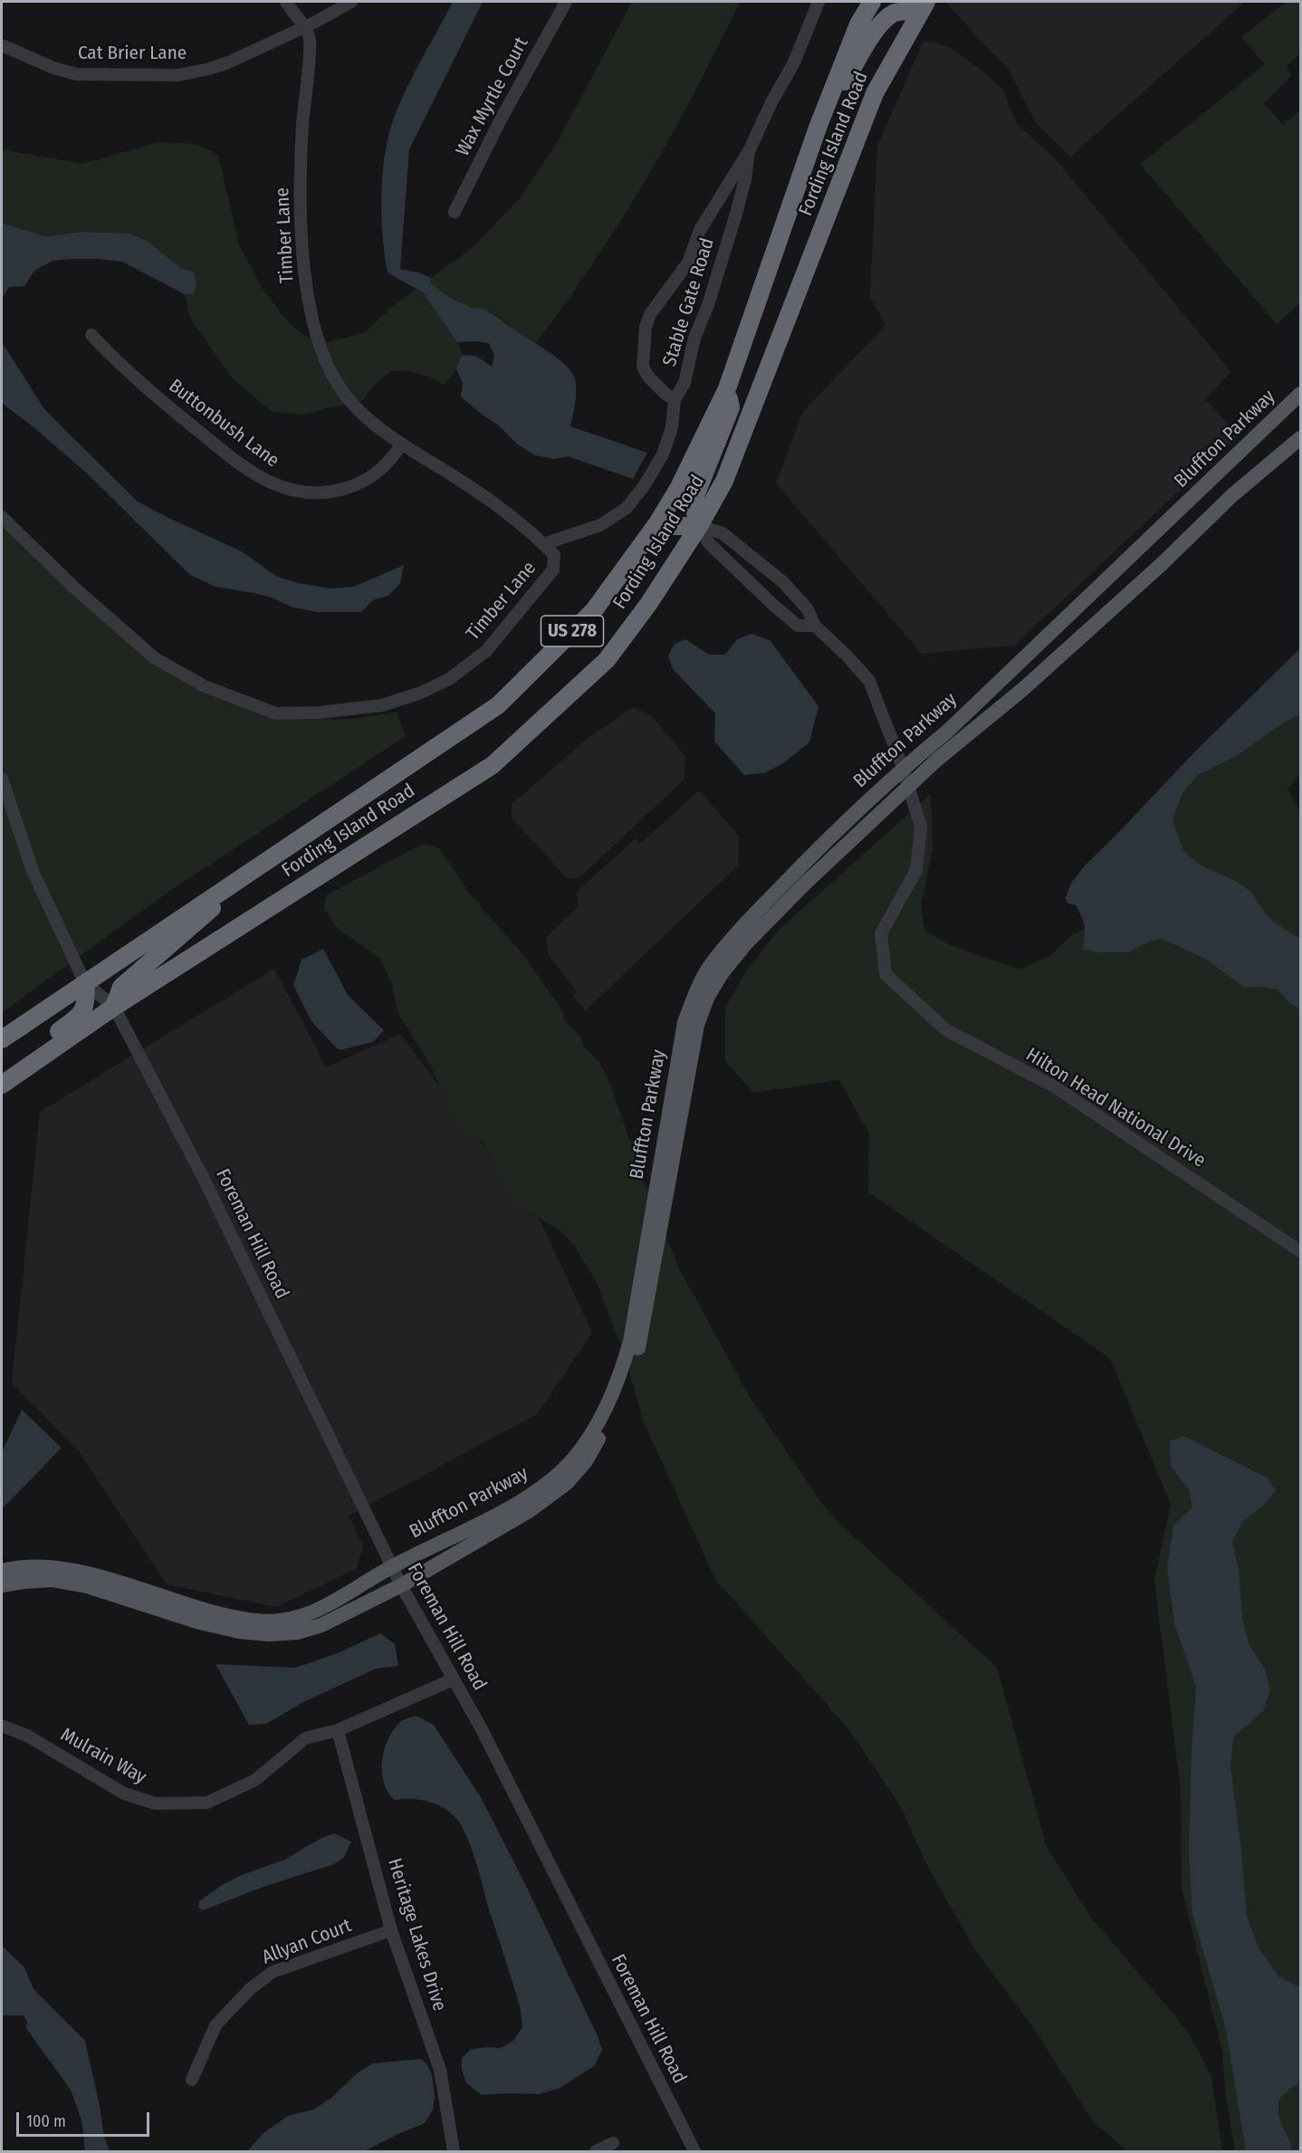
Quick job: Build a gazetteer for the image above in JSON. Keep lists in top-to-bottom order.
{
  "streets": {
    "highway": ["Fording Island Road", "US 278"],
    "main road": ["Bluffton Parkway"],
    "street": [
      "Cat Brier Lane",
      "Wax Myrtle Court",
      "Timber Lane",
      "Stable Gate Road",
      "Buttonbush Lane",
      "Hilton Head National Drive",
      "Foreman Hill Road",
      "Mulrain Way",
      "Heritage Lakes Drive",
      "Allyan Court"
    ]
  },
  "crossings": [
    ["Cat Brier Lane", "Timber Lane"],
    ["Fording Island Road", "Hilton Head National Drive"],
    ["Fording Island Road", "Foreman Hill Road"],
    ["Timber Lane", "Stable Gate Road"],
    ["Timber Lane", "Buttonbush Lane"],
    ["Bluffton Parkway", "Hilton Head National Drive"],
    ["Bluffton Parkway", "Foreman Hill Road"],
    ["Foreman Hill Road", "Mulrain Way"],
    ["Mulrain Way", "Heritage Lakes Drive"],
    ["Heritage Lakes Drive", "Allyan Court"]
  ],
  "scale_bar": "100 m"
}
